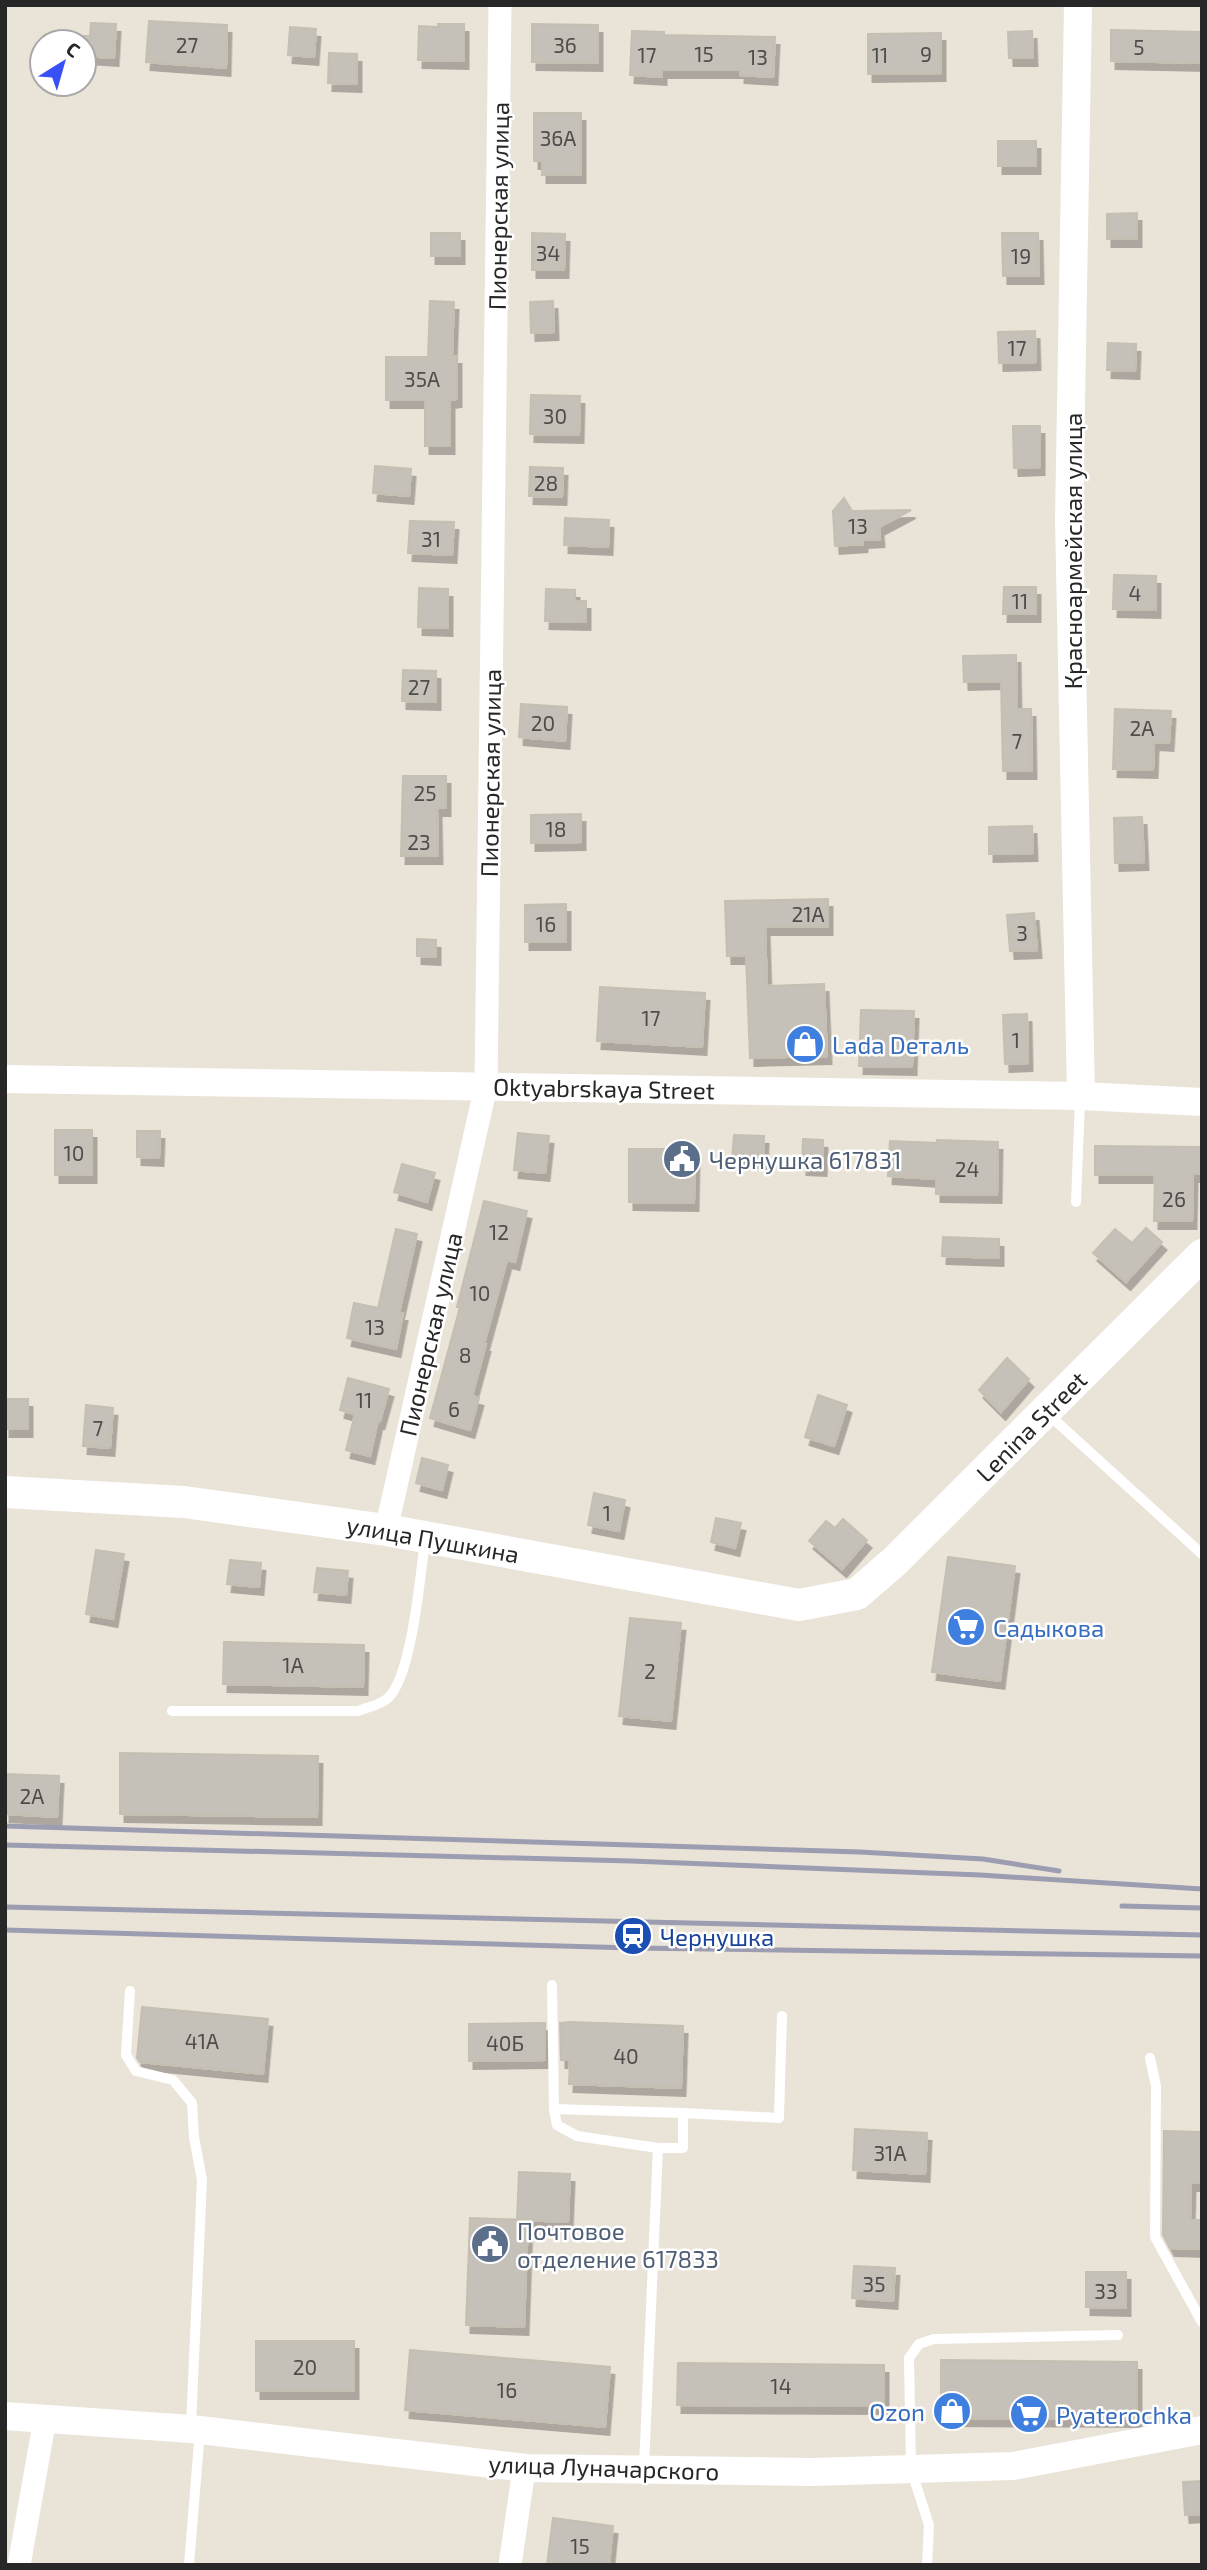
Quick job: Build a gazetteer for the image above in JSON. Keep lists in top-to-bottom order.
{
  "streets": {
    "main road": ["Lenina Street", "улица Пушкина"],
    "street": [
      "Пионерская улица",
      "Красноармейская улица",
      "Oktyabrskaya Street",
      "улица Луначарского"
    ]
  },
  "crossings": [
    ["Пионерская улица", "Oktyabrskaya Street"],
    ["Пионерская улица", "улица Пушкина"],
    ["Красноармейская улица", "Oktyabrskaya Street"],
    ["Lenina Street", "улица Пушкина"]
  ],
  "places": {
    "shop": ["Lada Dеталь", "Ozon"],
    "public building": ["Чернушка 617831", "Почтовое отделение 617833"],
    "supermarket": ["Садыкова", "Pyaterochka"],
    "station": ["Чернушка"]
  },
  "house_numbers": [
    "27",
    "36",
    "5",
    "15",
    "9",
    "17",
    "11",
    "13",
    "36А",
    "34",
    "19",
    "17",
    "35А",
    "30",
    "28",
    "13",
    "31",
    "4",
    "11",
    "27",
    "20",
    "2А",
    "7",
    "25",
    "18",
    "23",
    "21А",
    "16",
    "3",
    "17",
    "1",
    "10",
    "24",
    "26",
    "12",
    "10",
    "13",
    "8",
    "11",
    "6",
    "7",
    "1",
    "1А",
    "2",
    "2А",
    "41А",
    "40Б",
    "40",
    "31А",
    "35",
    "33",
    "20",
    "14",
    "16",
    "15"
  ],
  "north": "top right"
}
